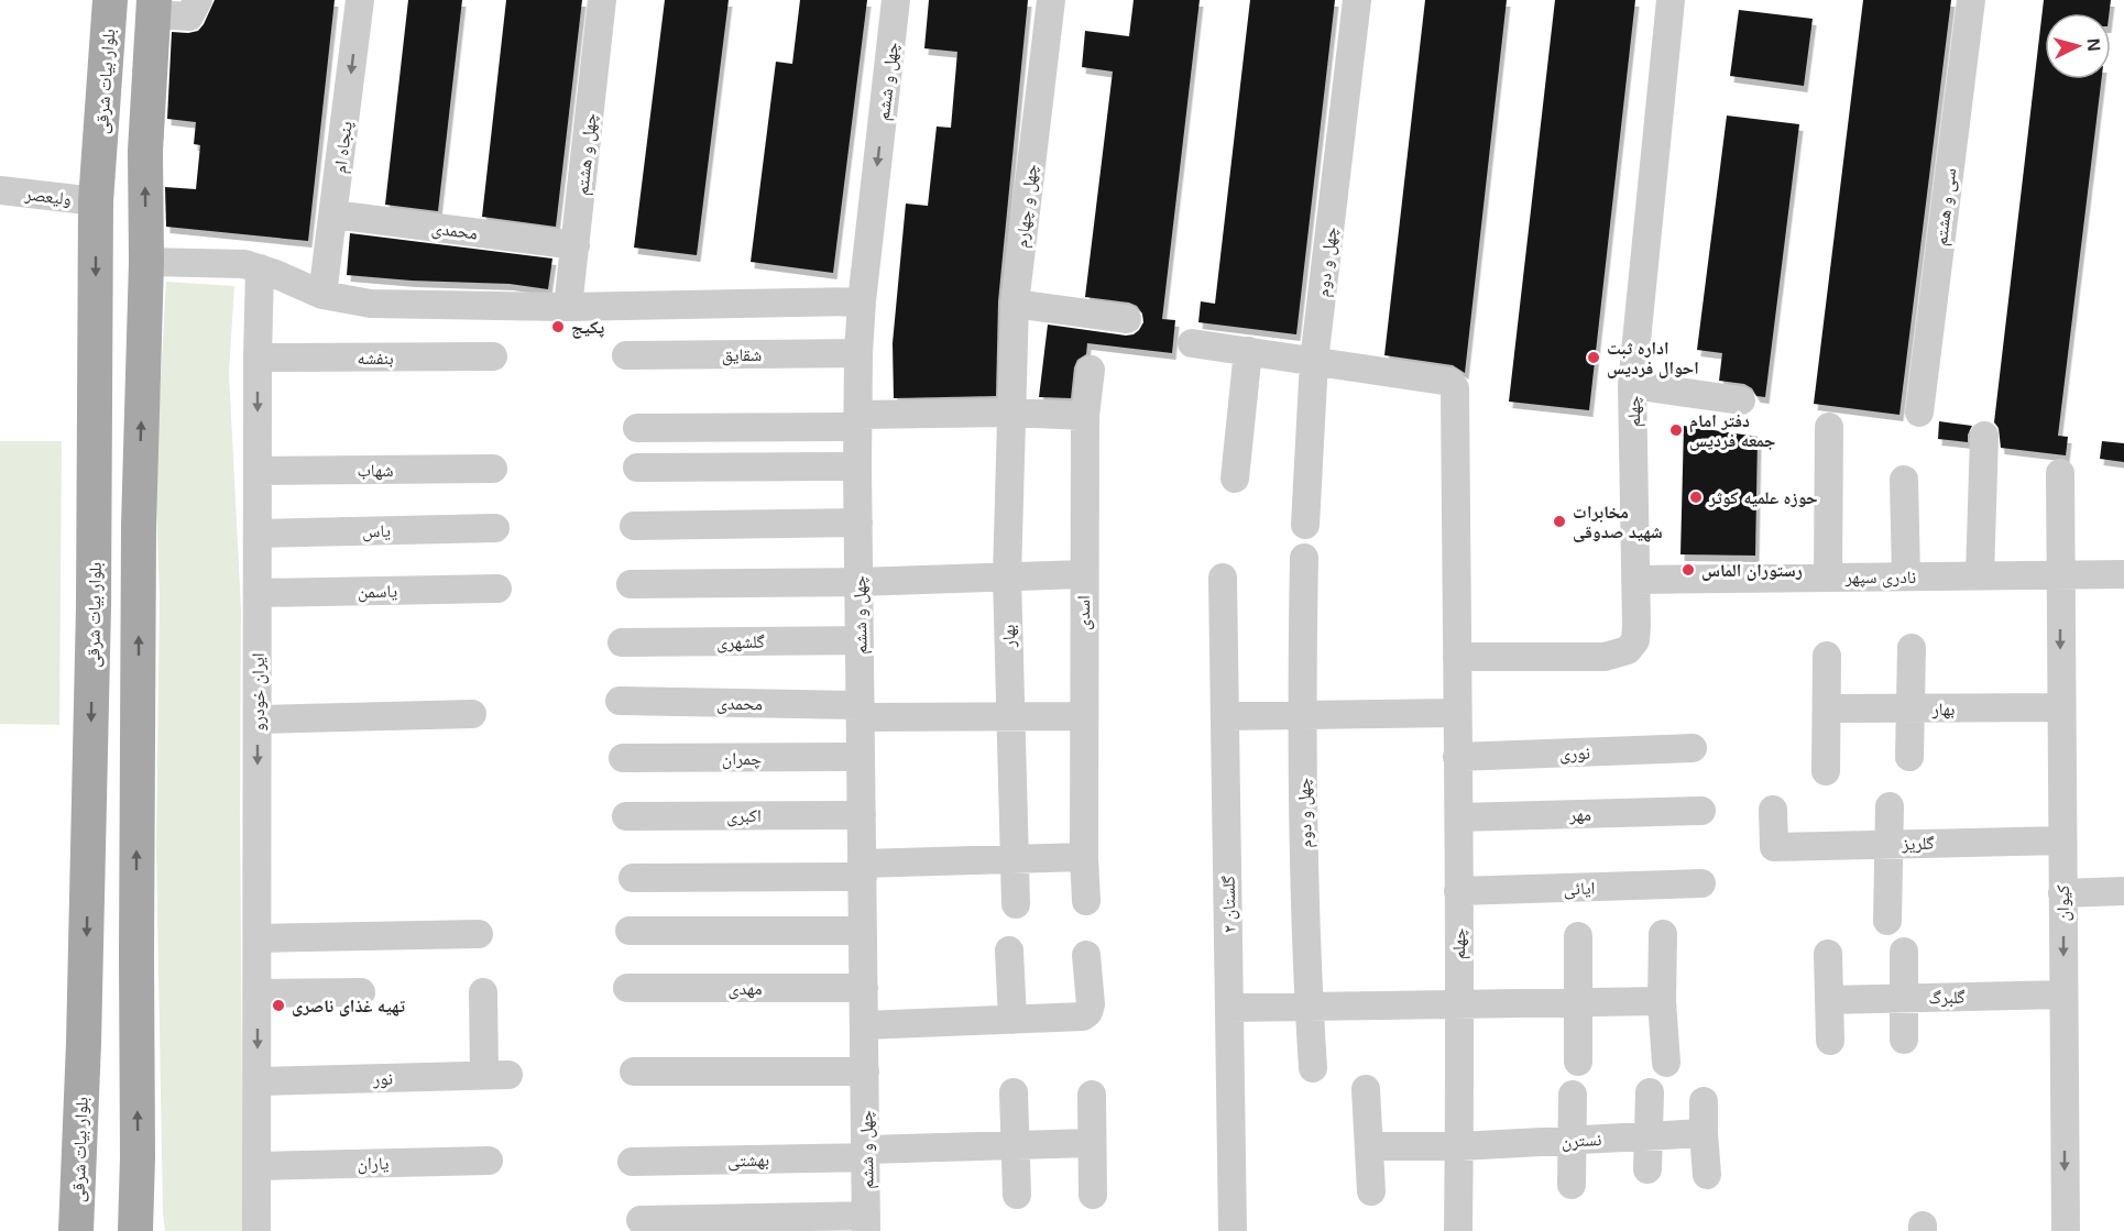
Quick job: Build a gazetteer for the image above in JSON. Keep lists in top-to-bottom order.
{
  "streets": {
    "main road": ["بلوار بیات شرقی"],
    "street": [
      "چهل و ششم",
      "پنجاه ام",
      "چهل و هشتم",
      "ولیعصر",
      "چهل و چهارم",
      "سی و هشتم",
      "محمدی",
      "چهل و دوم",
      "شقایق",
      "بنفشه",
      "چهلم",
      "شهاب",
      "یاس",
      "نادری سپهر",
      "یاسمن",
      "اسدی",
      "بهار",
      "گلشهری",
      "ایران خودرو",
      "نوری",
      "چمران",
      "مهر",
      "اکبری",
      "گلریز",
      "ایائی",
      "کیوان",
      "گلستان ۲",
      "مهدی",
      "گلبرگ",
      "نور",
      "نسترن",
      "بهشتی",
      "یاران"
    ]
  },
  "crossings": [
    ["بلوار بیات شرقی", "ولیعصر"],
    ["چهل و ششم", "محمدی"],
    ["چهل و ششم", "شقایق"],
    ["چهل و ششم", "گلشهری"],
    ["چهل و ششم", "چمران"],
    ["چهل و ششم", "اکبری"],
    ["چهل و ششم", "مهدی"],
    ["چهل و ششم", "بهشتی"],
    ["پنجاه ام", "محمدی"],
    ["چهل و هشتم", "محمدی"],
    ["چهل و چهارم", "بهار"],
    ["محمدی", "اسدی"],
    ["محمدی", "بهار"],
    ["چهل و دوم", "چهلم"],
    ["بنفشه", "ایران خودرو"],
    ["چهلم", "نادری سپهر"],
    ["چهلم", "نوری"],
    ["چهلم", "مهر"],
    ["چهلم", "ایائی"],
    ["چهلم", "نسترن"],
    ["شهاب", "ایران خودرو"],
    ["یاس", "ایران خودرو"],
    ["نادری سپهر", "کیوان"],
    ["یاسمن", "ایران خودرو"],
    ["بهار", "کیوان"],
    ["ایران خودرو", "نور"],
    ["ایران خودرو", "یاران"],
    ["گلریز", "کیوان"],
    ["کیوان", "گلبرگ"]
  ],
  "one_way": ["پنجاه ام", "ایران خودرو"],
  "places": [
    "پکیج",
    "اداره ثبت احوال فردیس",
    "دفتر امام جمعه فردیس",
    "حوزه علمیه کوثر",
    "مخابرات شهید صدوقی",
    "رستوران الماس",
    "تهیه غذای ناصری"
  ],
  "north": "right"
}
